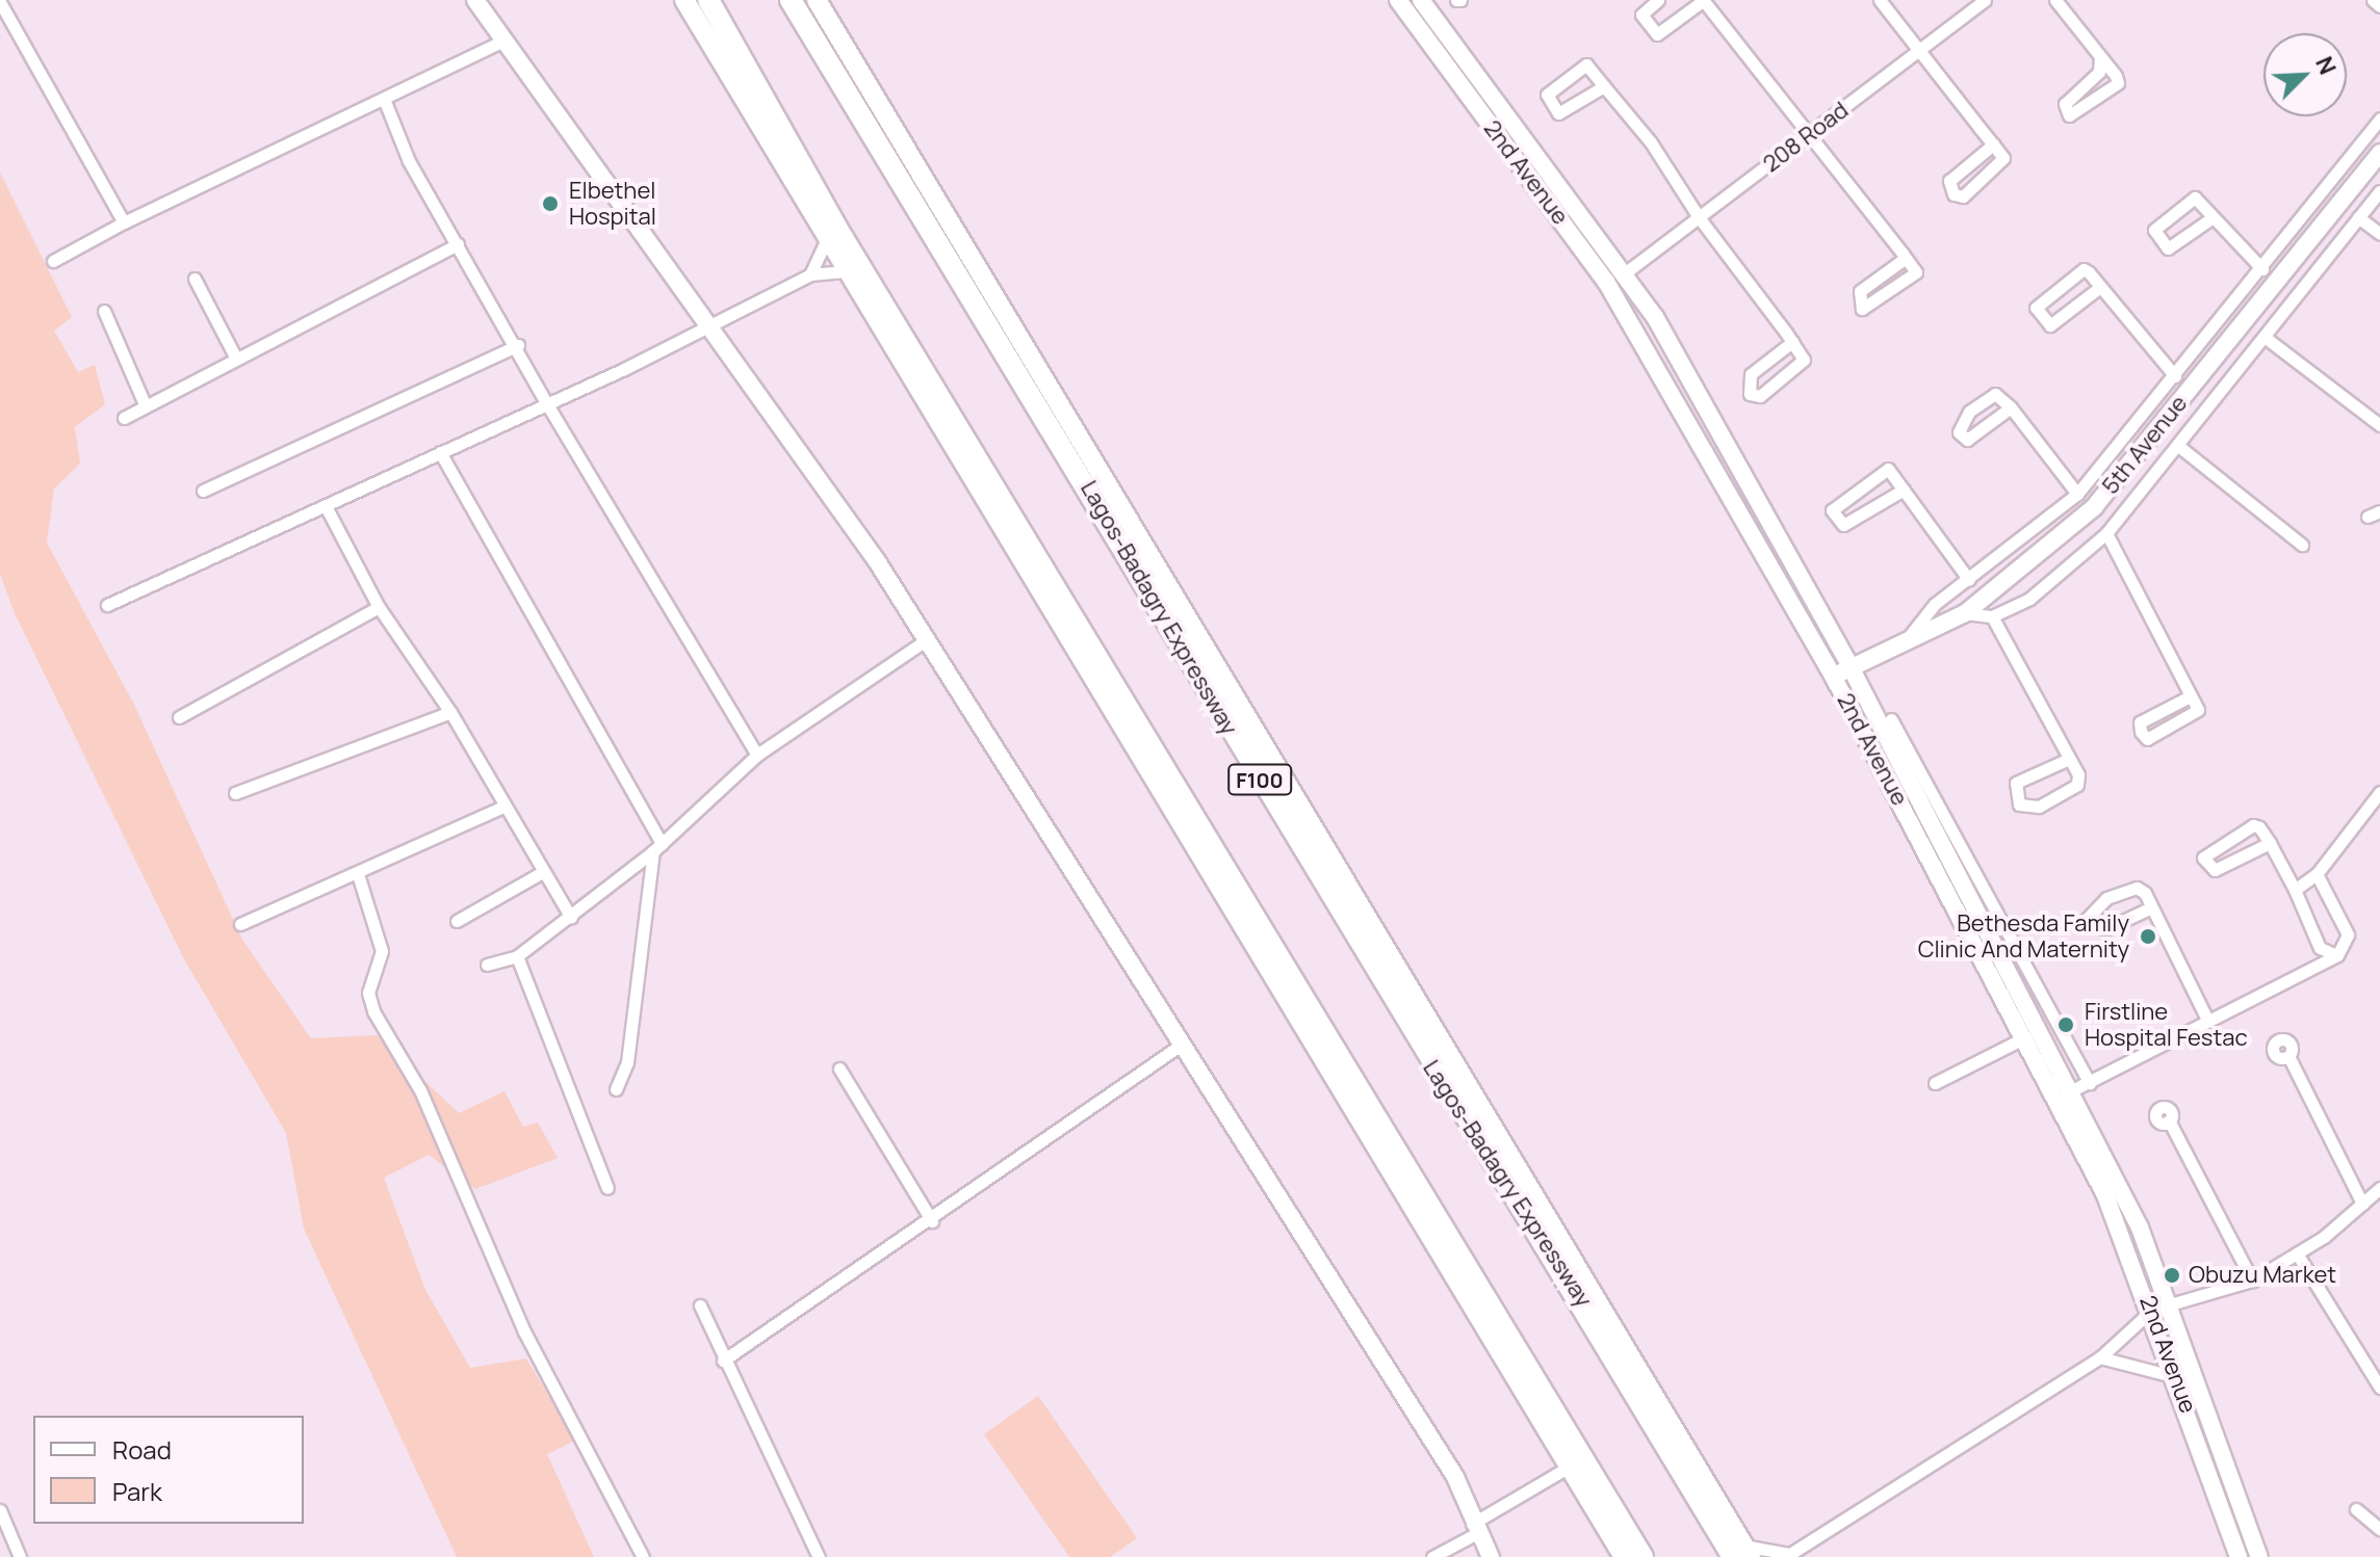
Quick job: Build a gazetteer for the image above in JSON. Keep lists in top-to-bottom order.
{
  "streets": {
    "highway": ["Lagos-Badagry Expressway", "F100"],
    "street": ["208 Road", "2nd Avenue", "5th Avenue"]
  },
  "crossings": [
    ["208 Road", "2nd Avenue"],
    ["2nd Avenue", "5th Avenue"]
  ],
  "places": [
    "Elbethel Hospital",
    "Bethesda Family Clinic And Maternity",
    "Firstline Hospital Festac",
    "Obuzu Market"
  ],
  "legend": ["Road", "Park"],
  "north": "top right"
}
